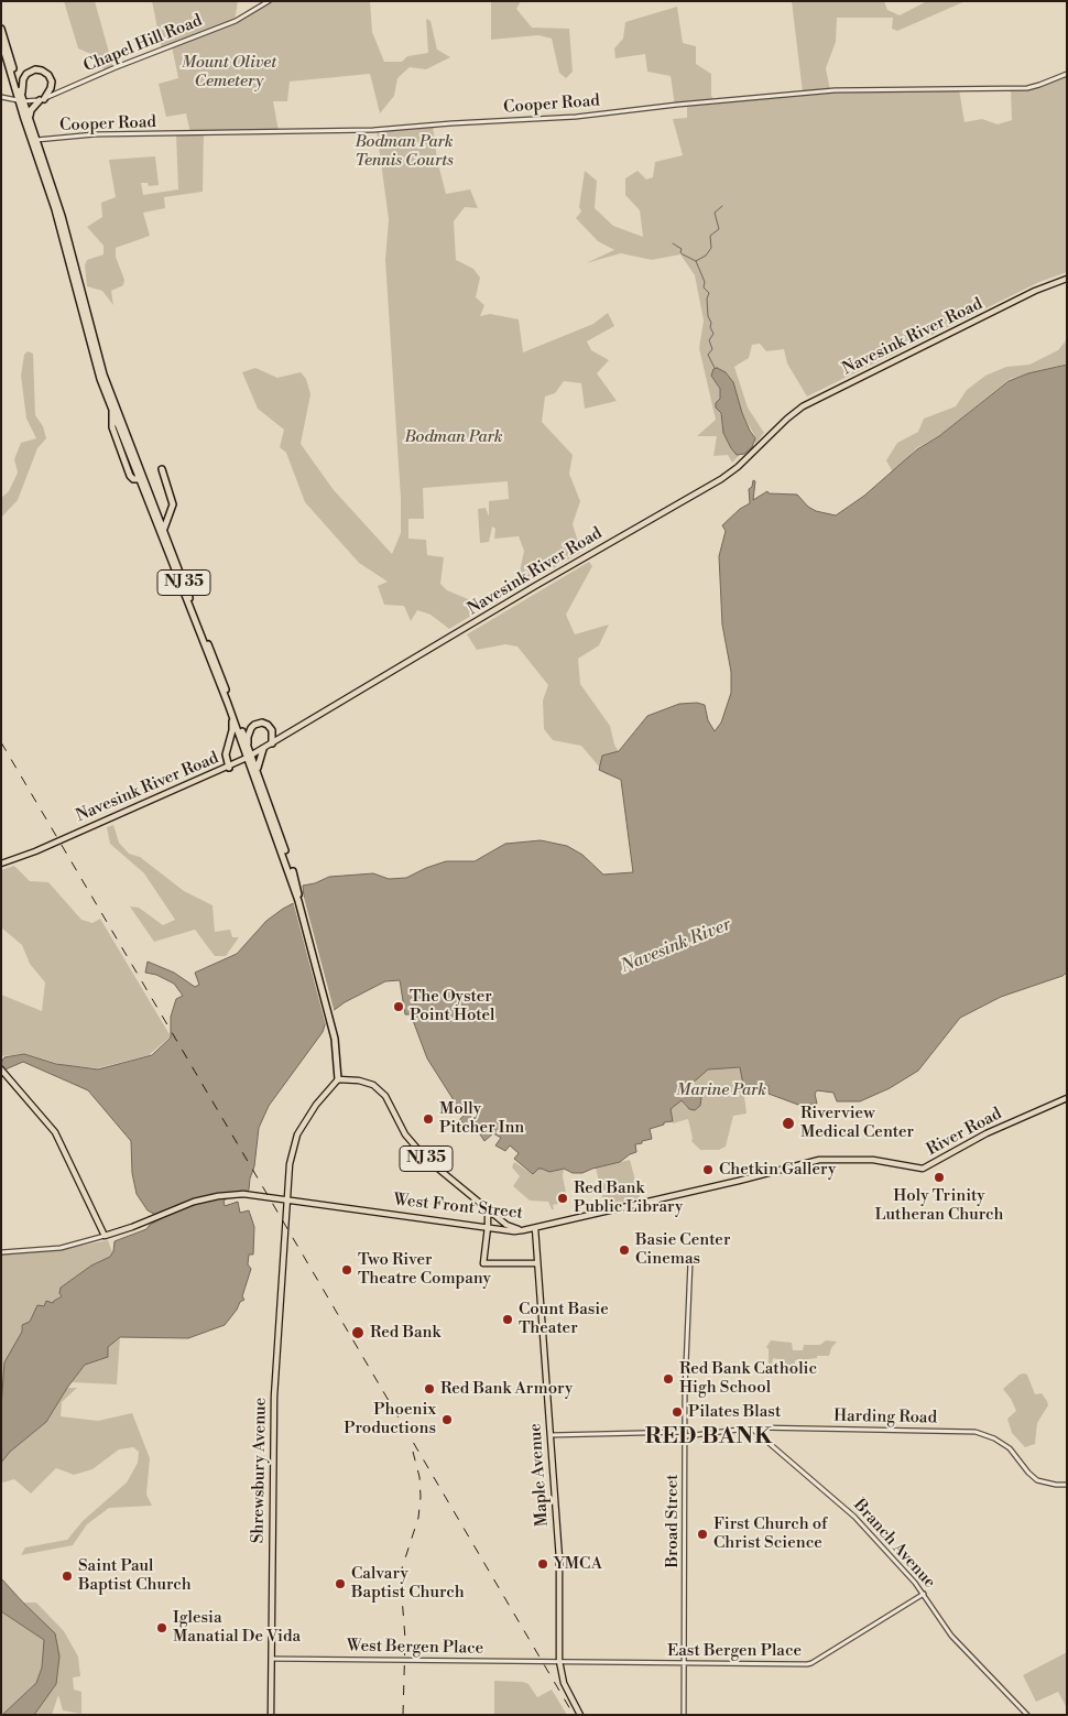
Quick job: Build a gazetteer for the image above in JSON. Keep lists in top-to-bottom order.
{
  "streets": {
    "highway": ["NJ 35"],
    "main road": [
      "Navesink River Road",
      "River Road",
      "West Front Street",
      "Shrewsbury Avenue",
      "Maple Avenue"
    ],
    "street": [
      "Chapel Hill Road",
      "Cooper Road",
      "Harding Road",
      "Broad Street",
      "Branch Avenue",
      "West Bergen Place",
      "East Bergen Place"
    ]
  },
  "crossings": [
    ["Chapel Hill Road", "NJ 35"],
    ["Cooper Road", "NJ 35"],
    ["Navesink River Road", "NJ 35"],
    ["NJ 35", "West Front Street"],
    ["NJ 35", "Shrewsbury Avenue"],
    ["River Road", "West Front Street"],
    ["West Front Street", "Shrewsbury Avenue"],
    ["West Front Street", "Maple Avenue"],
    ["Harding Road", "Maple Avenue"],
    ["Harding Road", "Broad Street"],
    ["Harding Road", "Branch Avenue"],
    ["Shrewsbury Avenue", "West Bergen Place"],
    ["Maple Avenue", "West Bergen Place"],
    ["Maple Avenue", "East Bergen Place"],
    ["Broad Street", "East Bergen Place"],
    ["Branch Avenue", "East Bergen Place"],
    ["West Bergen Place", "East Bergen Place"]
  ],
  "districts": ["RED BANK"],
  "water": ["Navesink River"],
  "parks": [
    "Mount Olivet Cemetery",
    "Bodman Park Tennis Courts",
    "Bodman Park",
    "Marine Park"
  ],
  "places": [
    "The Oyster Point Hotel",
    "Molly Pitcher Inn",
    "Riverview Medical Center",
    "Chetkin Gallery",
    "Holy Trinity Lutheran Church",
    "Red Bank Public Library",
    "Basie Center Cinemas",
    "Two River Theatre Company",
    "Count Basie Theater",
    "Red Bank",
    "Red Bank Catholic High School",
    "Red Bank Armory",
    "Pilates Blast",
    "Phoenix Productions",
    "First Church of Christ Science",
    "YMCA",
    "Saint Paul Baptist Church",
    "Calvary Baptist Church",
    "Iglesia Manatial De Vida"
  ]
}
